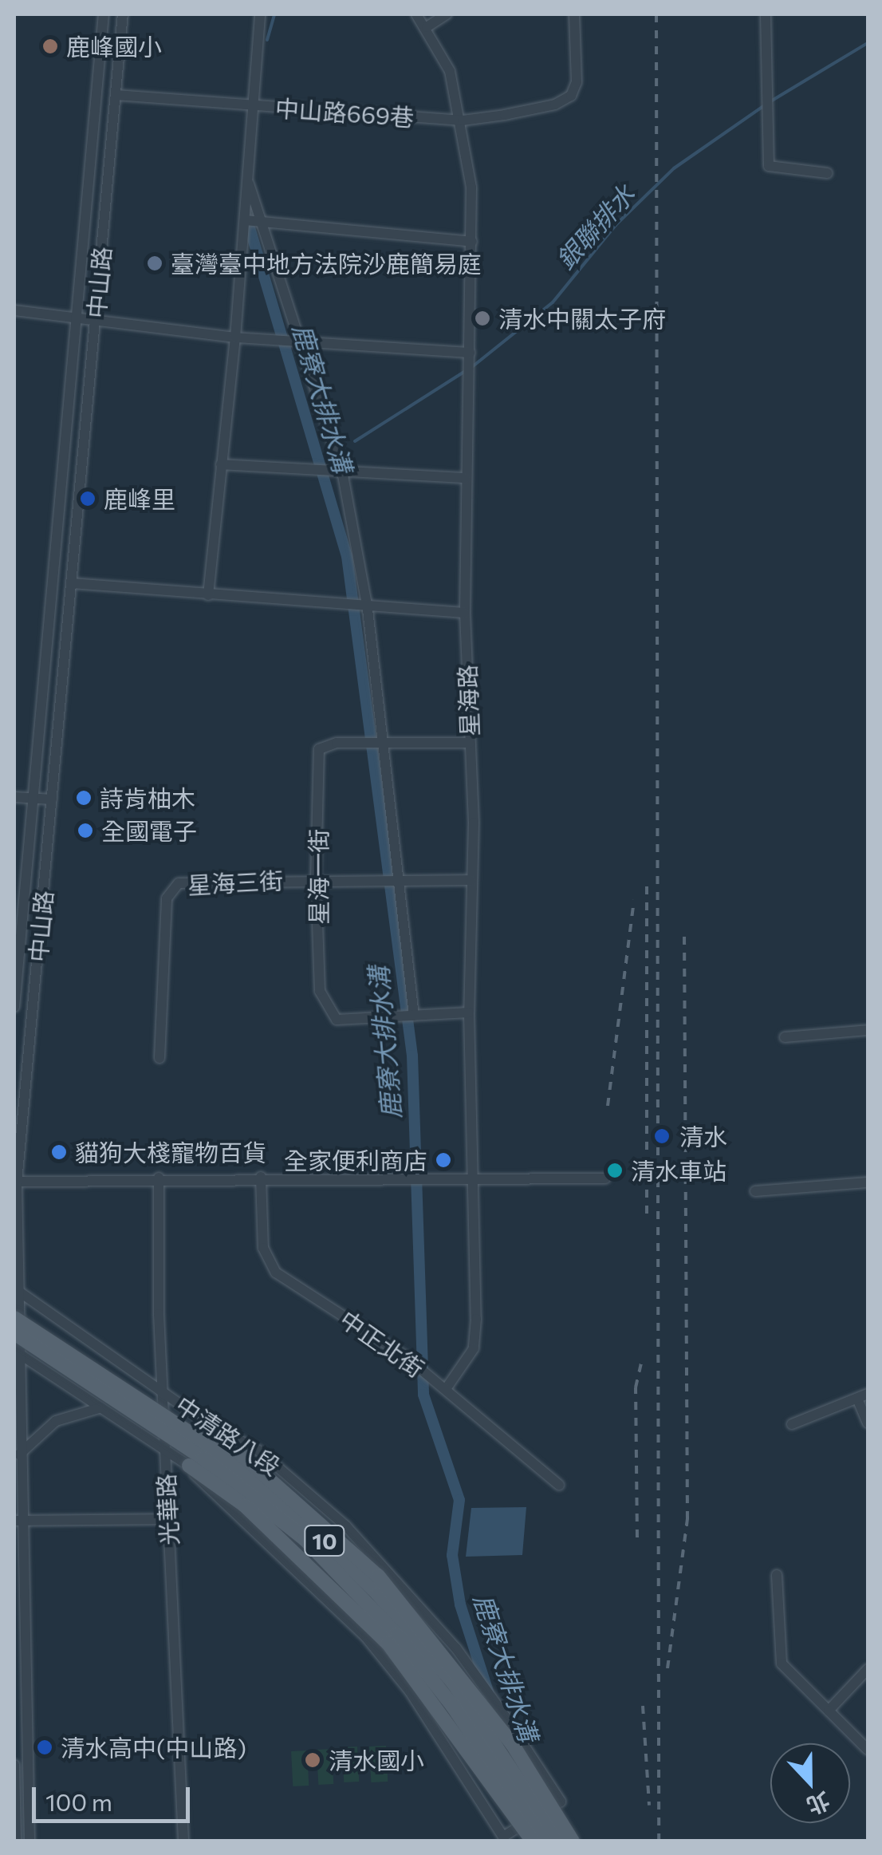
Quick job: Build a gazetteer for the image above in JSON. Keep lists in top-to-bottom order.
{
  "streets": {
    "main road": ["10"],
    "street": [
      "中山路669巷",
      "中山路",
      "星海路",
      "星海一街",
      "星海三街",
      "中正北街",
      "中清路八段",
      "光華路"
    ]
  },
  "crossings": [
    ["中山路669巷", "中山路"],
    ["中山路669巷", "星海路"],
    ["中山路", "中清路八段"],
    ["星海路", "星海一街"],
    ["星海路", "星海三街"],
    ["星海路", "中正北街"],
    ["星海一街", "星海三街"],
    ["中清路八段", "光華路"]
  ],
  "water": ["銀聯排水", "鹿寮大排水溝"],
  "places": [
    "鹿峰國小",
    "臺灣臺中地方法院沙鹿簡易庭",
    "清水中關太子府",
    "鹿峰里",
    "詩肯柚木",
    "全國電子",
    "清水",
    "貓狗大棧寵物百貨",
    "全家便利商店",
    "清水車站",
    "清水高中(中山路)",
    "清水國小"
  ],
  "scale_bar": "100 m",
  "north": "bottom"
}
